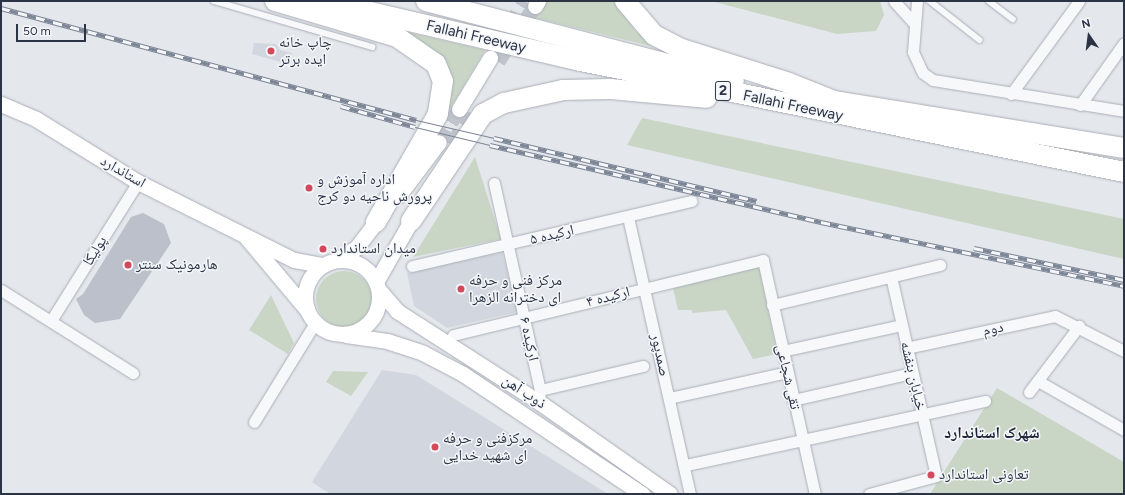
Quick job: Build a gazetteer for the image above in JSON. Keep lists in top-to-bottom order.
{
  "streets": {
    "highway": ["Fallahi Freeway", "2"],
    "main road": ["استاندارد", "ذوب آهن"],
    "street": [
      "ارکیده ۵",
      "پولیکا",
      "ارکیده ۴",
      "دوم",
      "ارکیده ۶",
      "صمدپور",
      "خیابان بنفشه",
      "تقی شجاعی"
    ]
  },
  "crossings": [
    ["استاندارد", "پولیکا"],
    ["استاندارد", "ذوب آهن"],
    ["ارکیده ۵", "ارکیده ۶"],
    ["ارکیده ۵", "صمدپور"],
    ["ارکیده ۴", "ارکیده ۶"],
    ["ارکیده ۴", "صمدپور"],
    ["ارکیده ۴", "تقی شجاعی"],
    ["دوم", "خیابان بنفشه"],
    ["ارکیده ۶", "ذوب آهن"]
  ],
  "districts": ["شهرک استاندارد"],
  "places": [
    "چاپ خانه ایده برتر",
    "اداره آموزش و پرورش ناحیه دو کرج",
    "میدان استاندارد",
    "هارمونیک سنتر",
    "مرکز فنی و حرفه ای دخترانه الزهرا",
    "مرکزفنی و حرفه ای شهید خدایی",
    "تعاونی استاندارد"
  ],
  "scale_bar": "50 m",
  "north": "top"
}
